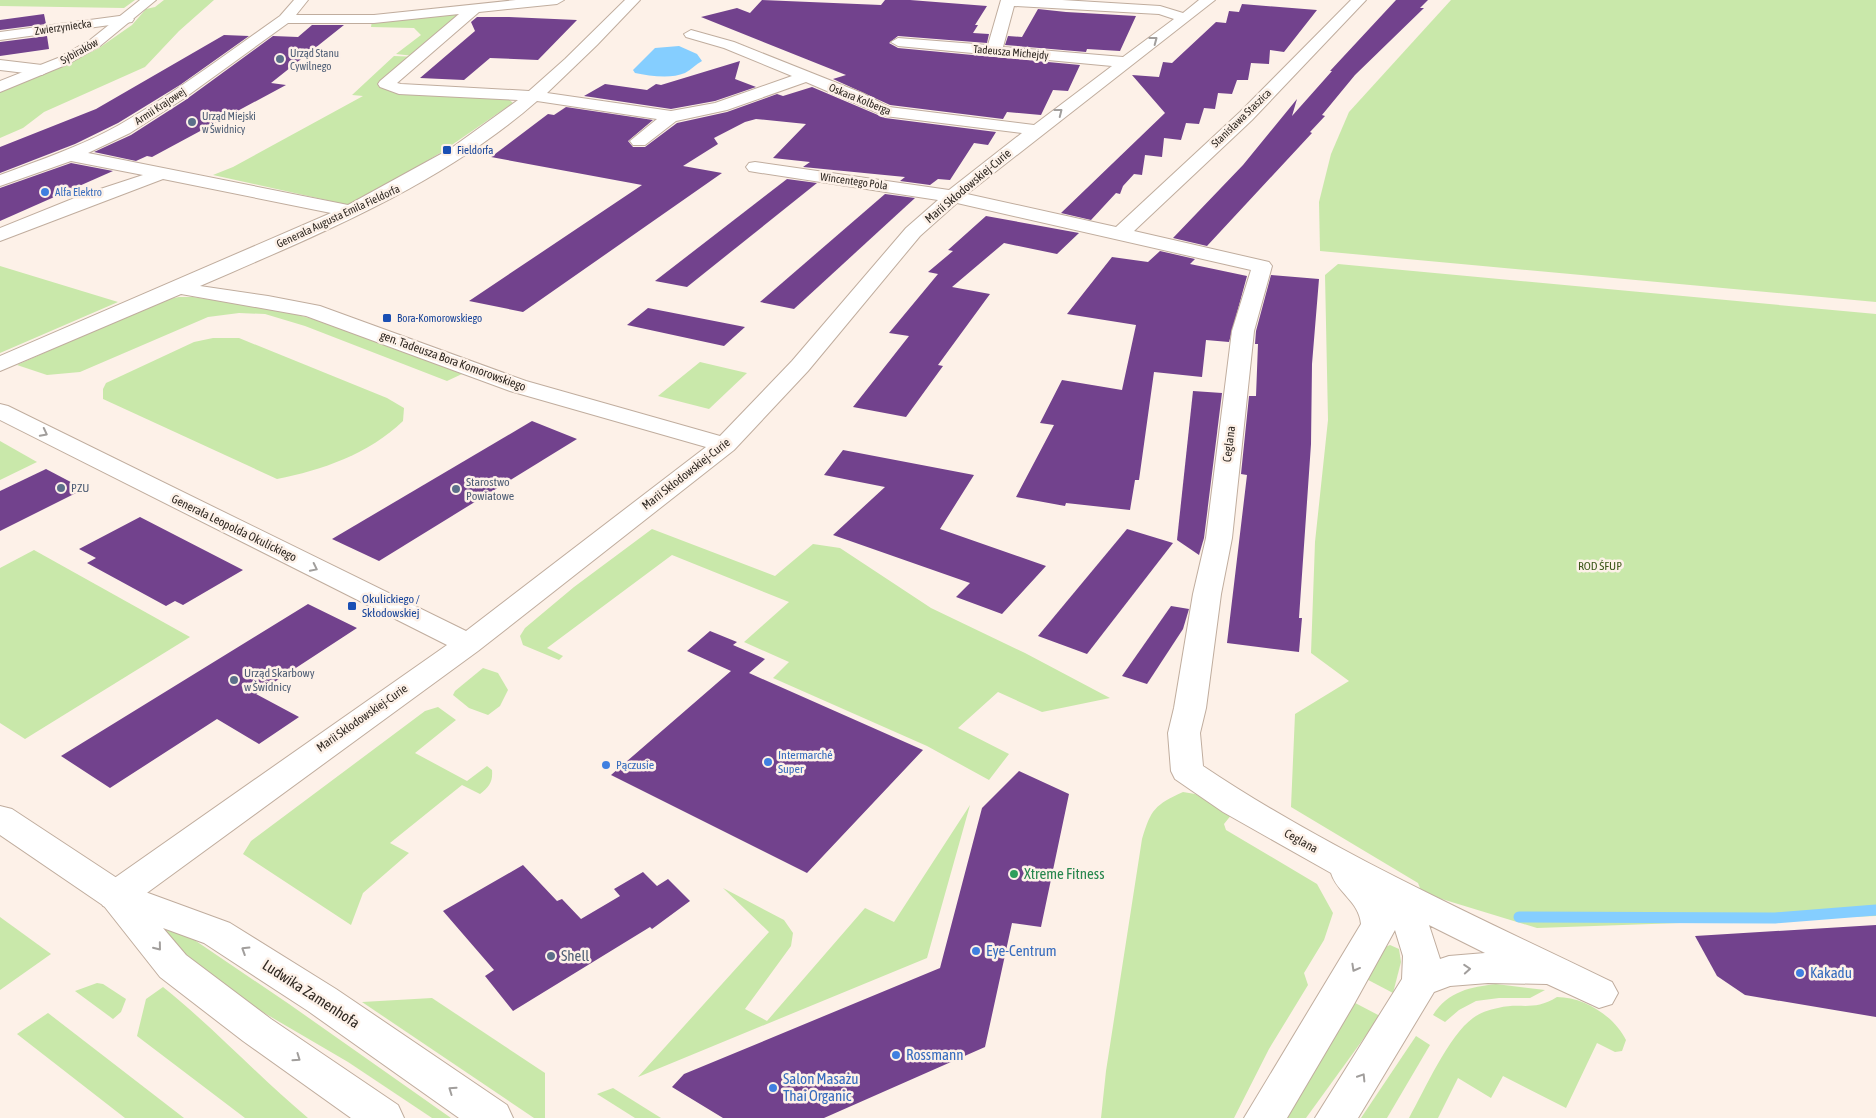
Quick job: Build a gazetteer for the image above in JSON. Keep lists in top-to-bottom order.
{
  "streets": {
    "street": [
      "Zwierzyniecka",
      "Sybiraków",
      "Tadeusza Michejdy",
      "Oskara Kolberga",
      "Armii Krajowej",
      "Stanisława Staszica",
      "Wincentego Pola",
      "Marii Skłodowskiej-Curie",
      "Generała Augusta Emila Fieldorfa",
      "gen. Tadeusza Bora Komorowskiego",
      "Ceglana",
      "Generała Leopolda Okulickiego",
      "Ludwika Zamenhofa"
    ]
  },
  "crossings": [
    ["Zwierzyniecka", "Sybiraków"],
    ["Tadeusza Michejdy", "Marii Skłodowskiej-Curie"],
    ["Oskara Kolberga", "Marii Skłodowskiej-Curie"],
    ["Stanisława Staszica", "Ceglana"],
    ["Wincentego Pola", "Marii Skłodowskiej-Curie"],
    ["Wincentego Pola", "Ceglana"],
    ["Marii Skłodowskiej-Curie", "gen. Tadeusza Bora Komorowskiego"],
    ["Marii Skłodowskiej-Curie", "Ceglana"],
    ["Marii Skłodowskiej-Curie", "Generała Leopolda Okulickiego"],
    ["Marii Skłodowskiej-Curie", "Ludwika Zamenhofa"],
    ["Generała Augusta Emila Fieldorfa", "gen. Tadeusza Bora Komorowskiego"]
  ],
  "one_way": ["Generała Leopolda Okulickiego"],
  "parks": ["ROD ŚFUP"],
  "places": {
    "other": [
      "Urząd Stanu Cywilnego",
      "Urząd Miejski w Świdnicy",
      "Alfa Elektro",
      "PZU",
      "Starostwo Powiatowe",
      "Urząd Skarbowy w Świdnicy",
      "Intermarché Super",
      "Pączusie",
      "Xtreme Fitness",
      "Eye-Centrum",
      "Shell",
      "Kakadu",
      "Rossmann",
      "Salon Masażu Thai Organic"
    ],
    "transit": ["Fieldorfa", "Bora-Komorowskiego", "Okulickiego / Skłodowskiej"]
  }
}
